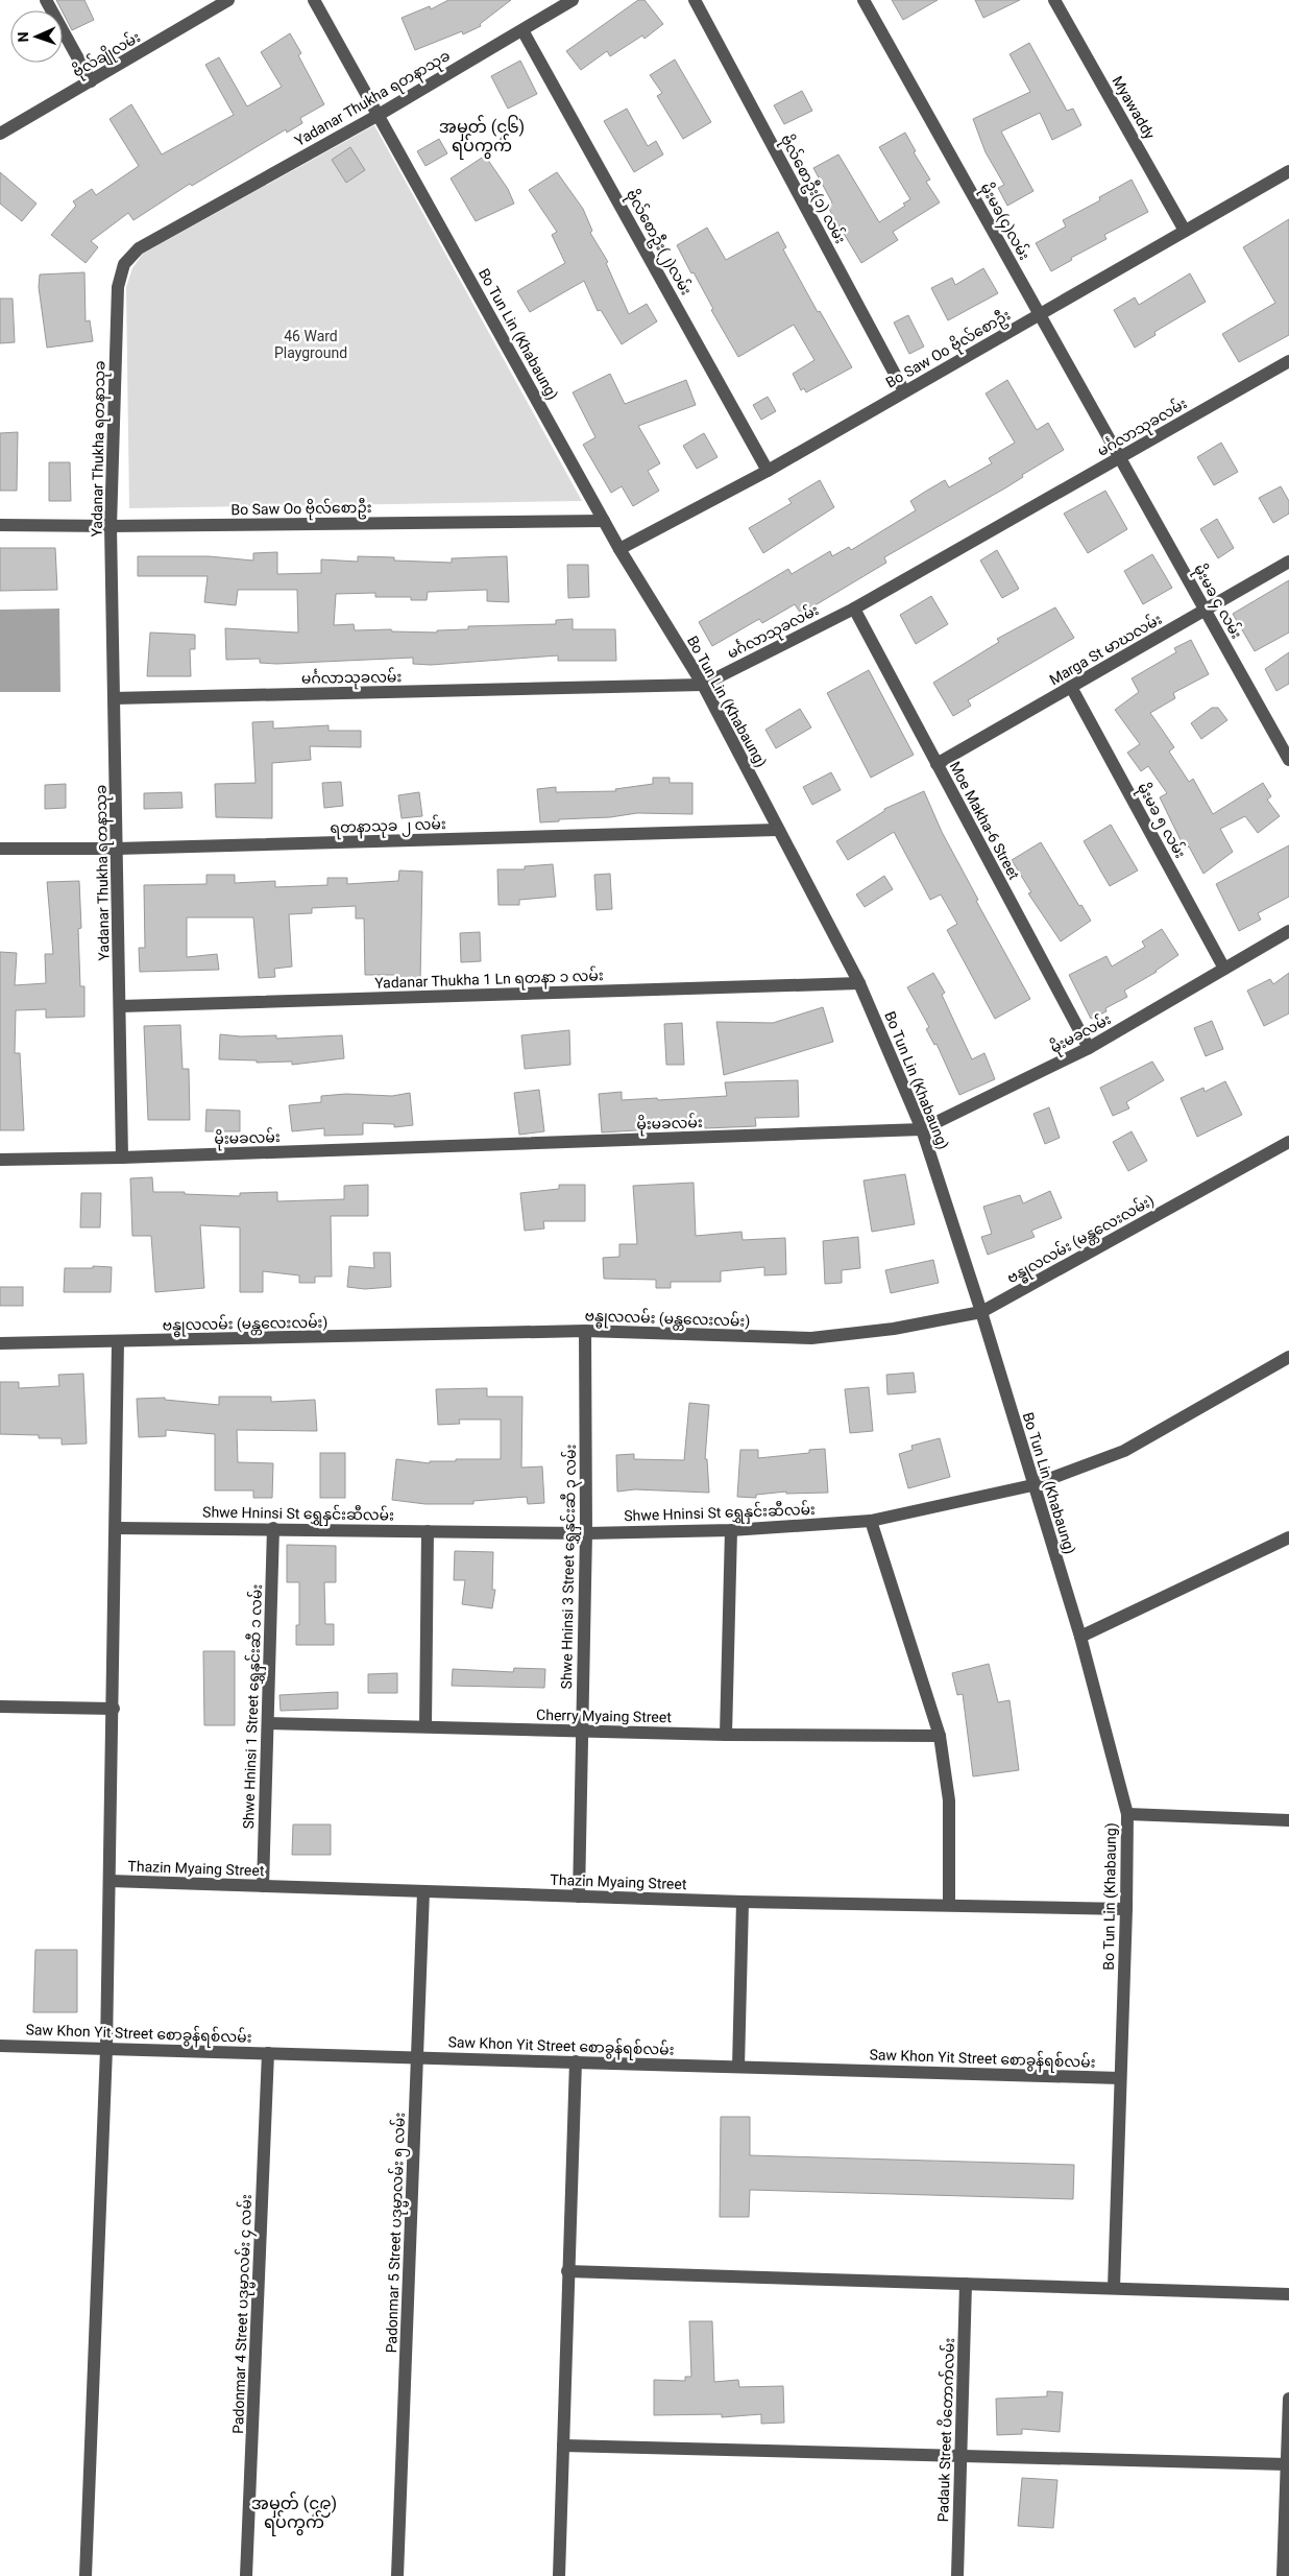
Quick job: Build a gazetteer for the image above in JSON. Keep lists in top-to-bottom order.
{
  "streets": {
    "street": [
      "ဗိုလ်ချိုလမ်း",
      "Yadanar Thukha ရတနာသုခ",
      "Myawaddy",
      "ဗိုလ်စောဦး(၁) လမ်း",
      "မိုးမခ(၄)လမ်း",
      "ဗိုလ်စောဦး(၂)လမ်း",
      "Bo Tun Lin (Khabaung)",
      "Bo Saw Oo ဗိုလ်စောဦး",
      "မင်္ဂလာသုခလမ်း",
      "မိုးမခ ၄ လမ်း",
      "Marga St မာဃလမ်း",
      "Moe Makha-6 Street",
      "မိုးမခ ၅ လမ်း",
      "ရတနာသုခ ၂ လမ်း",
      "Yadanar Thukha 1 Ln ရတနာ ၁ လမ်း",
      "မိုးမခလမ်း",
      "ဗန္ဓုလလမ်း (မန္တလေးလမ်း)",
      "Shwe Hninsi St ရွှေနှင်းဆီလမ်း",
      "Shwe Hninsi 3 Street ရွှေနှင်းဆီ ၃ လမ်း",
      "Shwe Hninsi 1 Street ရွှေနှင်းဆီ ၁ လမ်း",
      "Cherry Myaing Street",
      "Thazin Myaing Street",
      "Saw Khon Yit Street စောခွန်ရစ်လမ်း",
      "Padonmar 5 Street ပဒုမ္မာလမ်း ၅ လမ်း",
      "Padonmar 4 Street ပဒုမ္မာလမ်း ၄ လမ်း",
      "Padauk Street ပိတောက်လမ်း"
    ]
  },
  "crossings": [
    ["Yadanar Thukha ရတနာသုခ", "ဗိုလ်စောဦး(၂)လမ်း"],
    ["Yadanar Thukha ရတနာသုခ", "Bo Tun Lin (Khabaung)"],
    ["Yadanar Thukha ရတနာသုခ", "Bo Saw Oo ဗိုလ်စောဦး"],
    ["Yadanar Thukha ရတနာသုခ", "မင်္ဂလာသုခလမ်း"],
    ["Yadanar Thukha ရတနာသုခ", "ရတနာသုခ ၂ လမ်း"],
    ["Yadanar Thukha ရတနာသုခ", "Yadanar Thukha 1 Ln ရတနာ ၁ လမ်း"],
    ["Yadanar Thukha ရတနာသုခ", "မိုးမခလမ်း"],
    ["Myawaddy", "Bo Saw Oo ဗိုလ်စောဦး"],
    ["ဗိုလ်စောဦး(၁) လမ်း", "Bo Saw Oo ဗိုလ်စောဦး"],
    ["မိုးမခ(၄)လမ်း", "Bo Saw Oo ဗိုလ်စောဦး"],
    ["မိုးမခ(၄)လမ်း", "မင်္ဂလာသုခလမ်း"],
    ["မိုးမခ(၄)လမ်း", "မိုးမခ ၄ လမ်း"],
    ["ဗိုလ်စောဦး(၂)လမ်း", "Bo Saw Oo ဗိုလ်စောဦး"],
    ["Bo Tun Lin (Khabaung)", "Bo Saw Oo ဗိုလ်စောဦး"],
    ["Bo Tun Lin (Khabaung)", "မင်္ဂလာသုခလမ်း"],
    ["Bo Tun Lin (Khabaung)", "ရတနာသုခ ၂ လမ်း"],
    ["Bo Tun Lin (Khabaung)", "Yadanar Thukha 1 Ln ရတနာ ၁ လမ်း"],
    ["Bo Tun Lin (Khabaung)", "မိုးမခလမ်း"],
    ["Bo Tun Lin (Khabaung)", "ဗန္ဓုလလမ်း (မန္တလေးလမ်း)"],
    ["Bo Tun Lin (Khabaung)", "Shwe Hninsi St ရွှေနှင်းဆီလမ်း"],
    ["Bo Tun Lin (Khabaung)", "Thazin Myaing Street"],
    ["Bo Tun Lin (Khabaung)", "Saw Khon Yit Street စောခွန်ရစ်လမ်း"],
    ["မင်္ဂလာသုခလမ်း", "မိုးမခ ၄ လမ်း"],
    ["မင်္ဂလာသုခလမ်း", "Moe Makha-6 Street"],
    ["မိုးမခ ၄ လမ်း", "Marga St မာဃလမ်း"],
    ["Marga St မာဃလမ်း", "Moe Makha-6 Street"],
    ["Marga St မာဃလမ်း", "မိုးမခ ၅ လမ်း"],
    ["Moe Makha-6 Street", "မိုးမခလမ်း"],
    ["မိုးမခ ၅ လမ်း", "မိုးမခလမ်း"],
    ["ဗန္ဓုလလမ်း (မန္တလေးလမ်း)", "Shwe Hninsi 3 Street ရွှေနှင်းဆီ ၃ လမ်း"],
    ["Shwe Hninsi St ရွှေနှင်းဆီလမ်း", "Shwe Hninsi 3 Street ရွှေနှင်းဆီ ၃ လမ်း"],
    ["Shwe Hninsi St ရွှေနှင်းဆီလမ်း", "Shwe Hninsi 1 Street ရွှေနှင်းဆီ ၁ လမ်း"],
    ["Shwe Hninsi 3 Street ရွှေနှင်းဆီ ၃ လမ်း", "Cherry Myaing Street"],
    ["Shwe Hninsi 3 Street ရွှေနှင်းဆီ ၃ လမ်း", "Thazin Myaing Street"],
    ["Shwe Hninsi 1 Street ရွှေနှင်းဆီ ၁ လမ်း", "Cherry Myaing Street"],
    ["Shwe Hninsi 1 Street ရွှေနှင်းဆီ ၁ လမ်း", "Thazin Myaing Street"],
    ["Thazin Myaing Street", "Padonmar 5 Street ပဒုမ္မာလမ်း ၅ လမ်း"],
    ["Saw Khon Yit Street စောခွန်ရစ်လမ်း", "Padonmar 5 Street ပဒုမ္မာလမ်း ၅ လမ်း"],
    ["Saw Khon Yit Street စောခွန်ရစ်လမ်း", "Padonmar 4 Street ပဒုမ္မာလမ်း ၄ လမ်း"]
  ],
  "districts": ["အမှတ် (၄၆) ရပ်ကွက်", "အမှတ် (၄၉) ရပ်ကွက်"],
  "parks": ["46 Ward Playground"],
  "north": "left"
}
